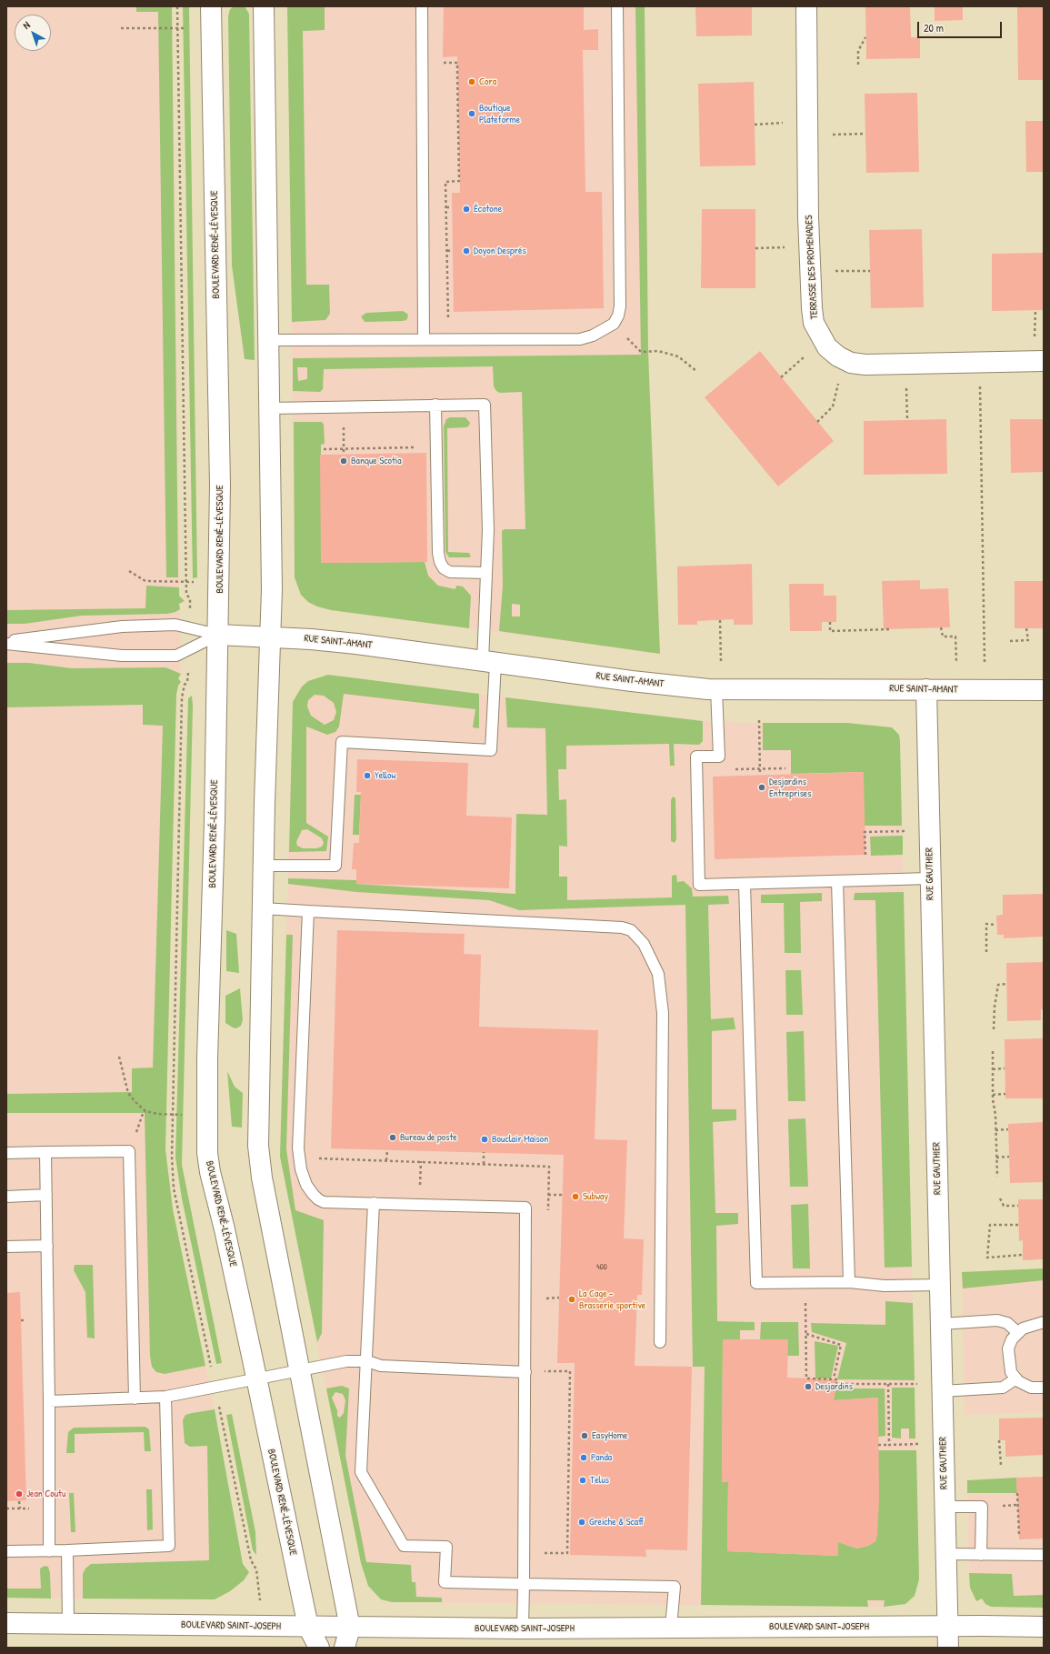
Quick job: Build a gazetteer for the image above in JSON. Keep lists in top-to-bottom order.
{
  "streets": {
    "main road": [
      "BOULEVARD RENÉ-LÉVESQUE",
      "TERRASSE DES PROMENADES",
      "RUE SAINT-AMANT",
      "RUE GAUTHIER",
      "BOULEVARD SAINT-JOSEPH"
    ]
  },
  "crossings": [
    ["BOULEVARD RENÉ-LÉVESQUE", "RUE SAINT-AMANT"],
    ["BOULEVARD RENÉ-LÉVESQUE", "BOULEVARD SAINT-JOSEPH"],
    ["RUE SAINT-AMANT", "RUE GAUTHIER"],
    ["RUE GAUTHIER", "BOULEVARD SAINT-JOSEPH"]
  ],
  "places": [
    "Cora",
    "Boutique Plateforme",
    "Écotone",
    "Doyon Després",
    "Banque Scotia",
    "Yellow",
    "Desjardins Entreprises",
    "Bureau de poste",
    "Bouclair Maison",
    "Subway",
    "La Cage - Brasserie sportive",
    "Desjardins",
    "EasyHome",
    "Panda",
    "Telus",
    "Jean Coutu",
    "Greiche & Scaff"
  ],
  "house_numbers": ["400"],
  "scale_bar": "20 m",
  "north": "top left"
}
